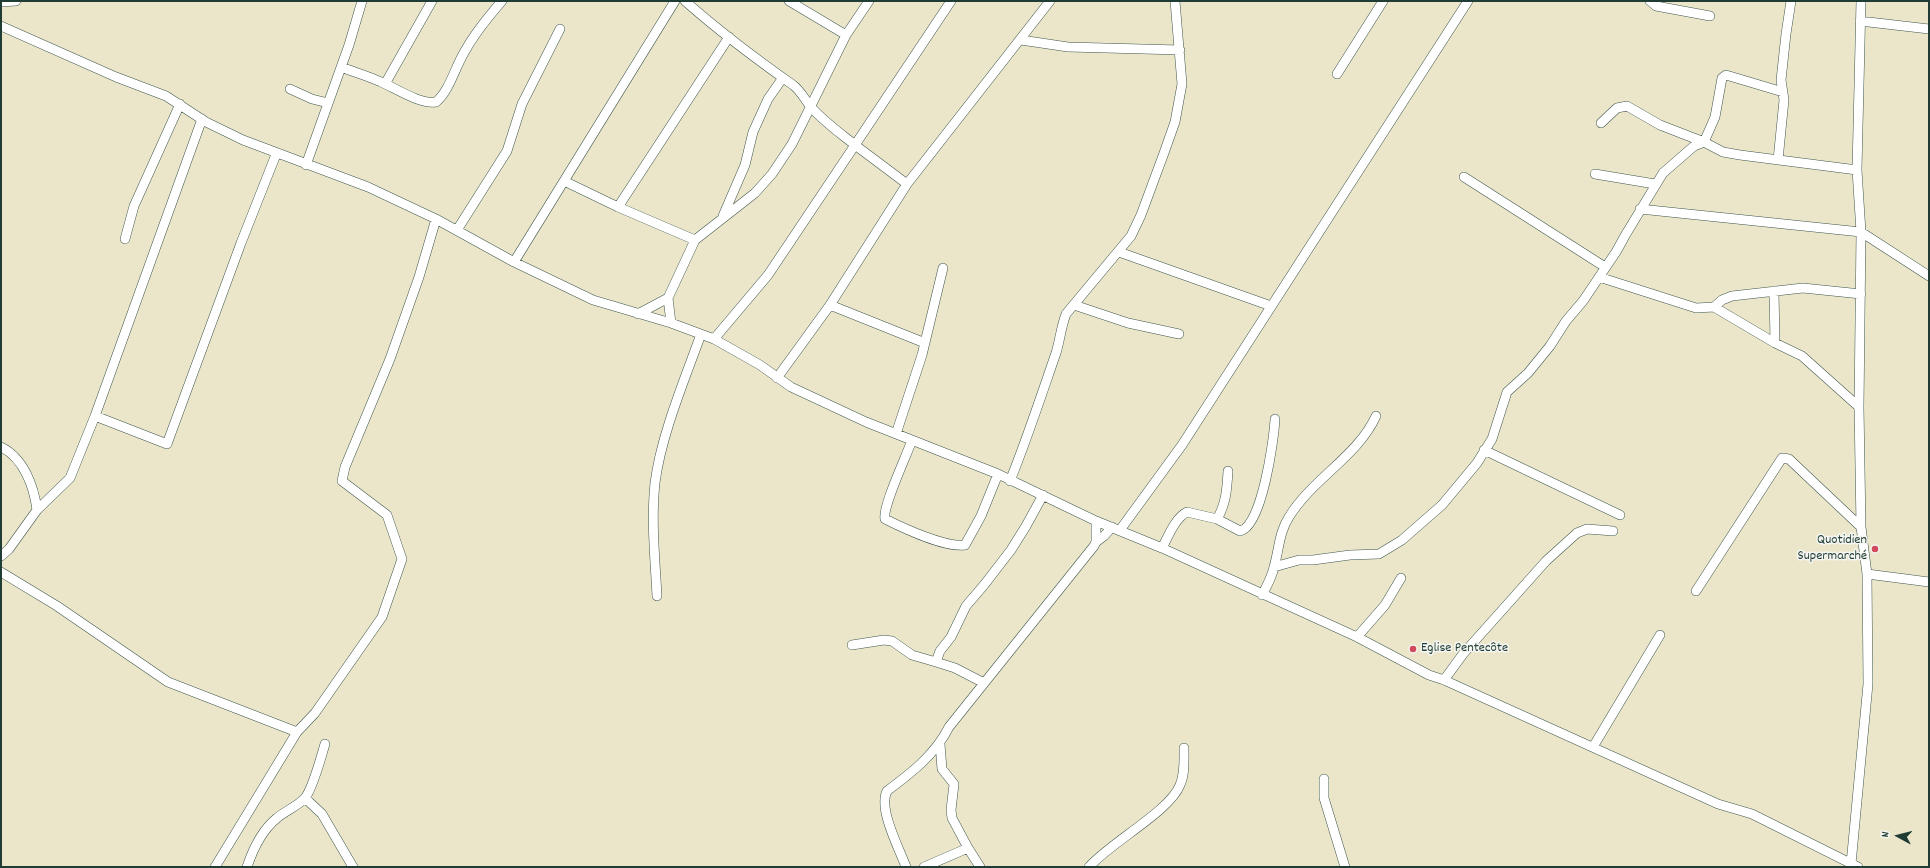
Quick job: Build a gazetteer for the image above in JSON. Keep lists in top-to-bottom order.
{
  "places": ["Quotidien Supermarché", "Eglise Pentecôte"],
  "north": "left"
}
